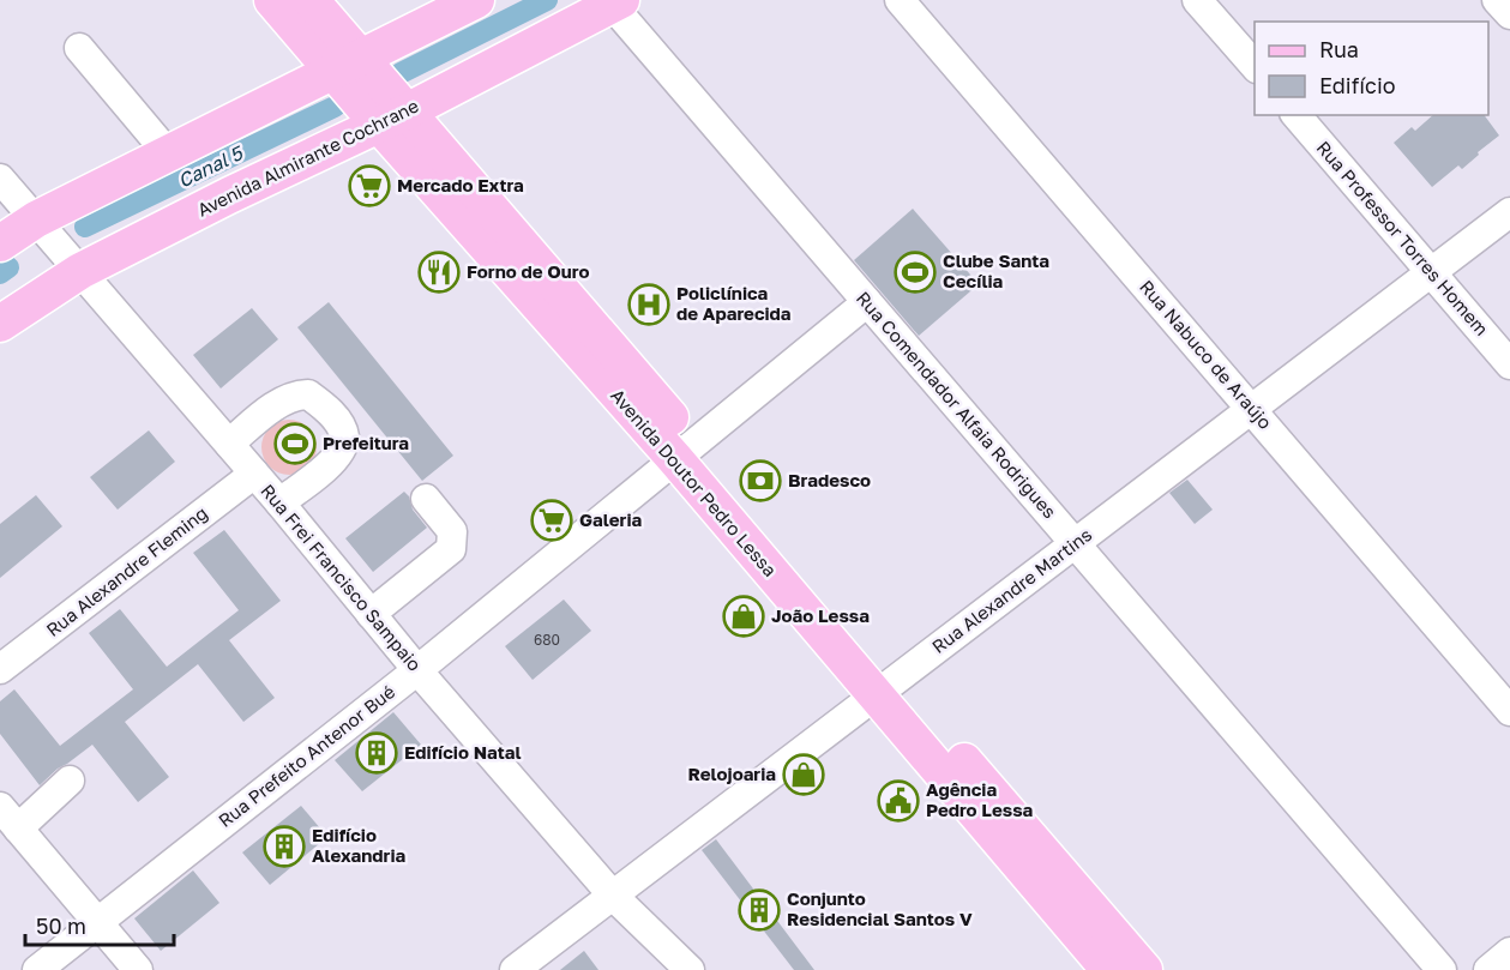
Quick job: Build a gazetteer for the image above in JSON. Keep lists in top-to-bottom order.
{
  "streets": {
    "main road": ["Avenida Almirante Cochrane", "Avenida Doutor Pedro Lessa"],
    "street": [
      "Rua Professor Torres Homem",
      "Rua Nabuco de Araújo",
      "Rua Comendador Alfaia Rodrigues",
      "Rua Alexandre Fleming",
      "Rua Frei Francisco Sampaio",
      "Rua Alexandre Martins",
      "Rua Prefeito Antenor Bué"
    ]
  },
  "crossings": [
    ["Avenida Almirante Cochrane", "Rua Comendador Alfaia Rodrigues"],
    ["Avenida Almirante Cochrane", "Avenida Doutor Pedro Lessa"],
    ["Avenida Almirante Cochrane", "Rua Frei Francisco Sampaio"],
    ["Rua Professor Torres Homem", "Rua Alexandre Martins"],
    ["Rua Nabuco de Araújo", "Rua Alexandre Martins"],
    ["Rua Comendador Alfaia Rodrigues", "Rua Alexandre Martins"],
    ["Rua Comendador Alfaia Rodrigues", "Rua Prefeito Antenor Bué"],
    ["Avenida Doutor Pedro Lessa", "Rua Alexandre Martins"],
    ["Avenida Doutor Pedro Lessa", "Rua Prefeito Antenor Bué"],
    ["Rua Alexandre Fleming", "Rua Frei Francisco Sampaio"],
    ["Rua Frei Francisco Sampaio", "Rua Alexandre Martins"],
    ["Rua Frei Francisco Sampaio", "Rua Prefeito Antenor Bué"]
  ],
  "water": ["Canal 5"],
  "places": {
    "supermarket": ["Mercado Extra", "Galeria"],
    "restaurant": ["Forno de Ouro"],
    "sports": ["Clube Santa Cecília", "Prefeitura"],
    "hospital": ["Policlínica de Aparecida"],
    "bank": ["Bradesco"],
    "shop": ["João Lessa", "Relojoaria"],
    "building": ["Edifício Natal", "Edifício Alexandria", "Conjunto Residencial Santos V"],
    "public building": ["Agência Pedro Lessa"]
  },
  "house_numbers": ["680"],
  "legend": ["Rua", "Edifício"],
  "scale_bar": "50 m"
}
